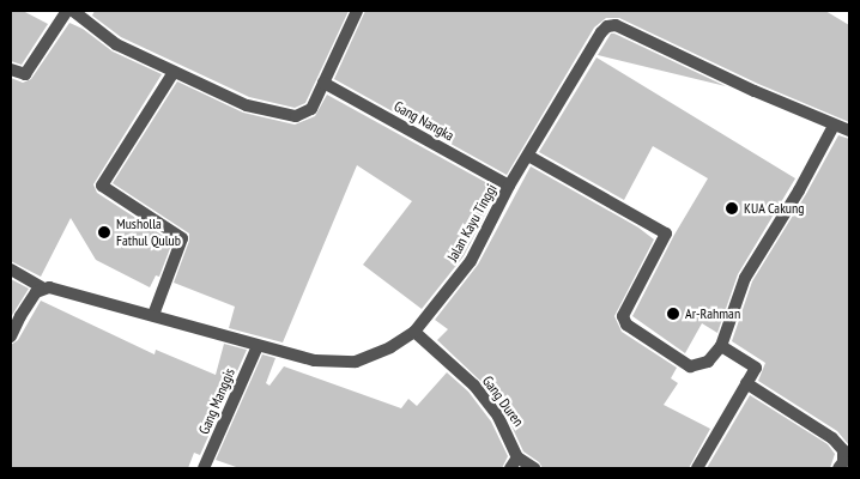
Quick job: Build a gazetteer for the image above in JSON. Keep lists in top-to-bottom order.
{
  "streets": {
    "street": [
      "Gang Nangka",
      "Jalan Kayu Tinggi",
      "Gang Manggis",
      "Gang Duren"
    ]
  },
  "crossings": [
    ["Gang Nangka", "Jalan Kayu Tinggi"],
    ["Jalan Kayu Tinggi", "Gang Manggis"],
    ["Jalan Kayu Tinggi", "Gang Duren"]
  ],
  "places": ["KUA Cakung", "Musholla Fathul Qulub", "Ar-Rahman"]
}
